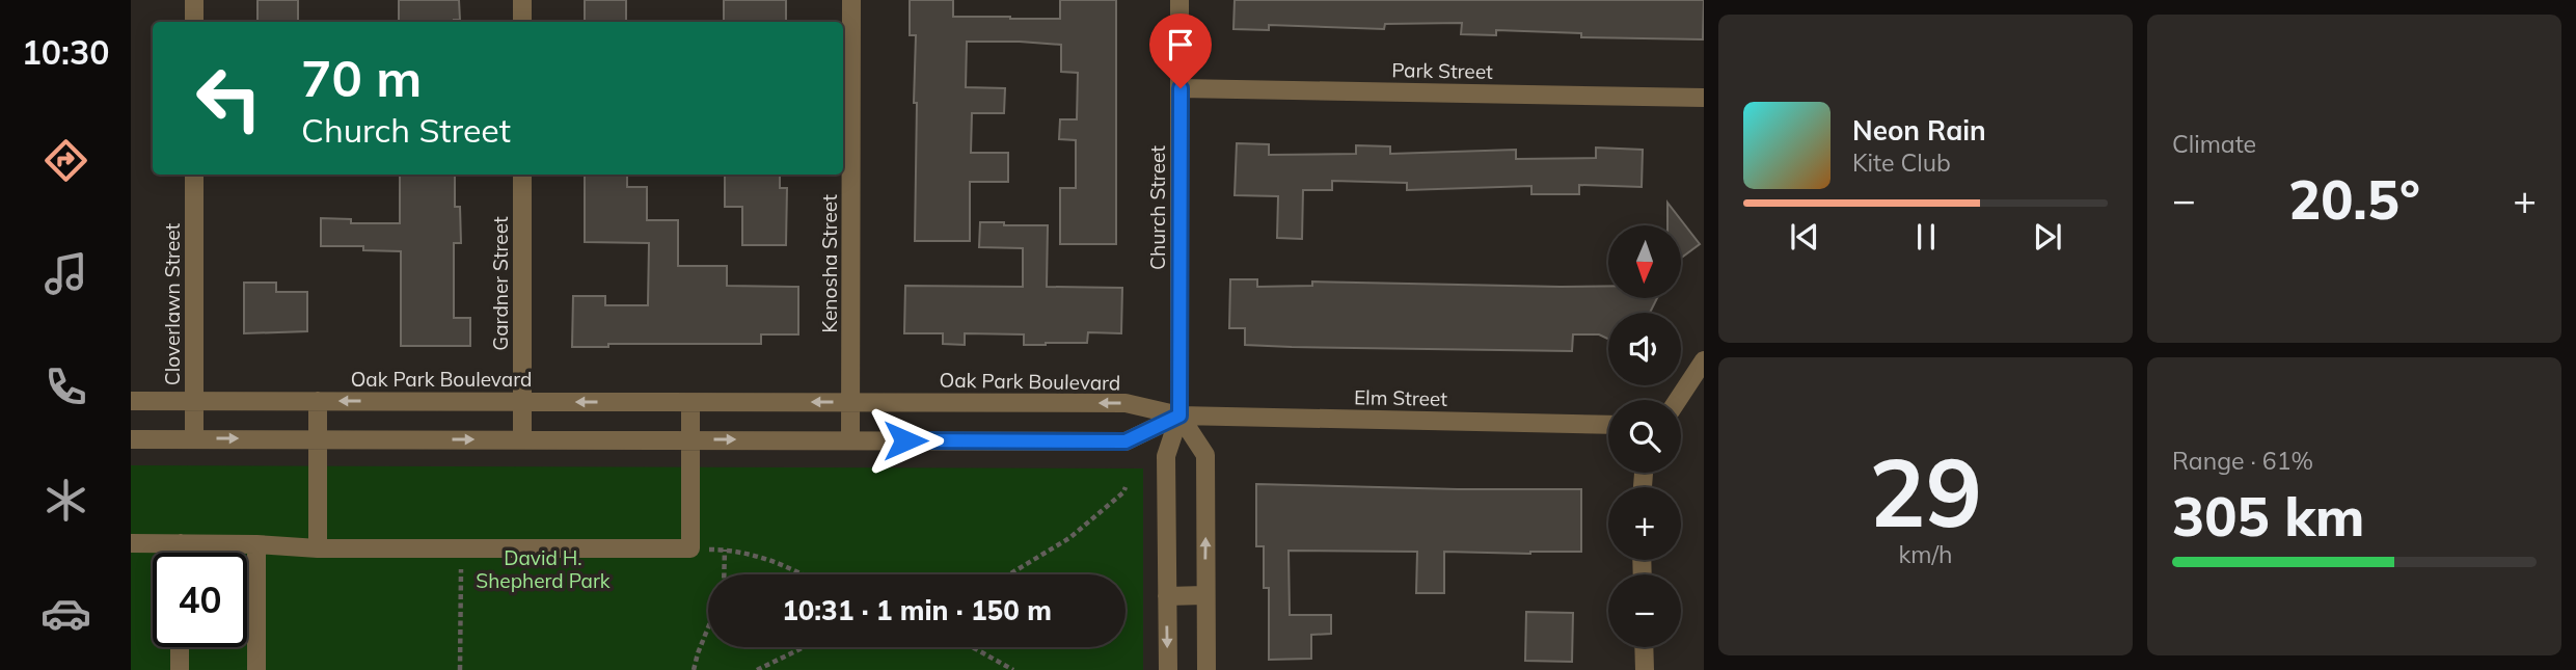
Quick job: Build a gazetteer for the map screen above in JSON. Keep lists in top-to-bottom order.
{
  "streets": {
    "street": [
      "Park Street",
      "Church Street",
      "Kenosha Street",
      "Gardner Street",
      "Cloverlawn Street",
      "Oak Park Boulevard",
      "Elm Street"
    ]
  },
  "crossings": [
    ["Park Street", "Church Street"],
    ["Church Street", "Oak Park Boulevard"],
    ["Church Street", "Elm Street"],
    ["Kenosha Street", "Oak Park Boulevard"],
    ["Gardner Street", "Oak Park Boulevard"],
    ["Cloverlawn Street", "Oak Park Boulevard"],
    ["Oak Park Boulevard", "Elm Street"]
  ],
  "parks": ["David H. Shepherd Park"],
  "north": "bottom",
  "page": {
    "tabs": "10:30",
    "tile": [
      "Climate",
      ["29", "km/h"],
      ["Range · 61%", "305 km"]
    ],
    "turn": ["70 m", "Church Street"],
    "song": ["Neon Rain", "Kite Club"],
    "heat": ["−", "20.5°", "+"],
    "map_buttons": ["+", "−"],
    "limit": "40",
    "trip": "10:31 · 1 min · 150 m"
  }
}
